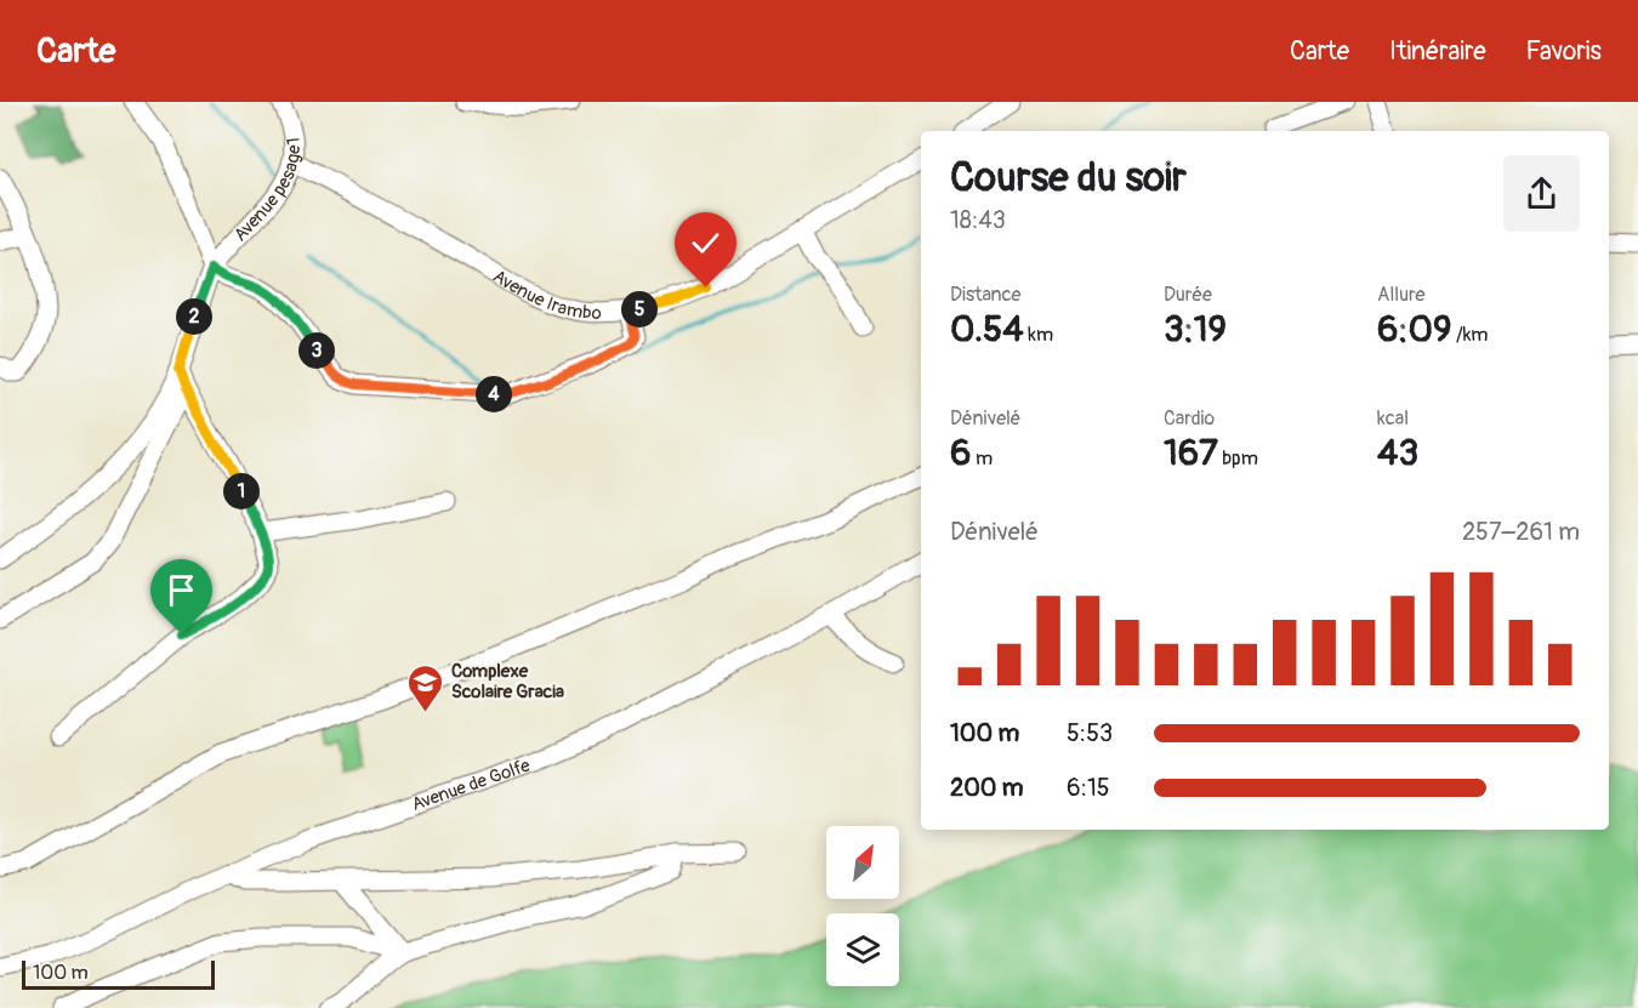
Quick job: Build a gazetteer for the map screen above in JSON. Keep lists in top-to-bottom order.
{
  "streets": {
    "street": ["Avenue pesage1", "Avenue Irambo", "Avenue de Golfe"]
  },
  "crossings": [
    ["Avenue pesage1", "Avenue Irambo"]
  ],
  "places": {
    "school or university": ["Complexe Scolaire Gracia"]
  },
  "scale_bar": "100 m",
  "north": "top right",
  "page": {
    "header": "Carte",
    "nav": ["Carte", "Itinéraire", "Favoris"],
    "heading": ["Course du soir", "18:43"],
    "stats": [
      ["Distance", "0.54 km"],
      ["Durée", "3:19"],
      ["Allure", "6:09 /km"],
      ["Dénivelé", "6 m"],
      ["Cardio", "167 bpm"],
      ["kcal", "43"]
    ],
    "pins": [
      "5",
      "2",
      "3",
      "4",
      "1"
    ],
    "chart": ["Dénivelé", "257–261 m"],
    "list": [
      {
        "name": "100 m",
        "note": "5:53"
      },
      {
        "name": "200 m",
        "note": "6:15"
      }
    ],
    "scale": "100 m"
  }
}
